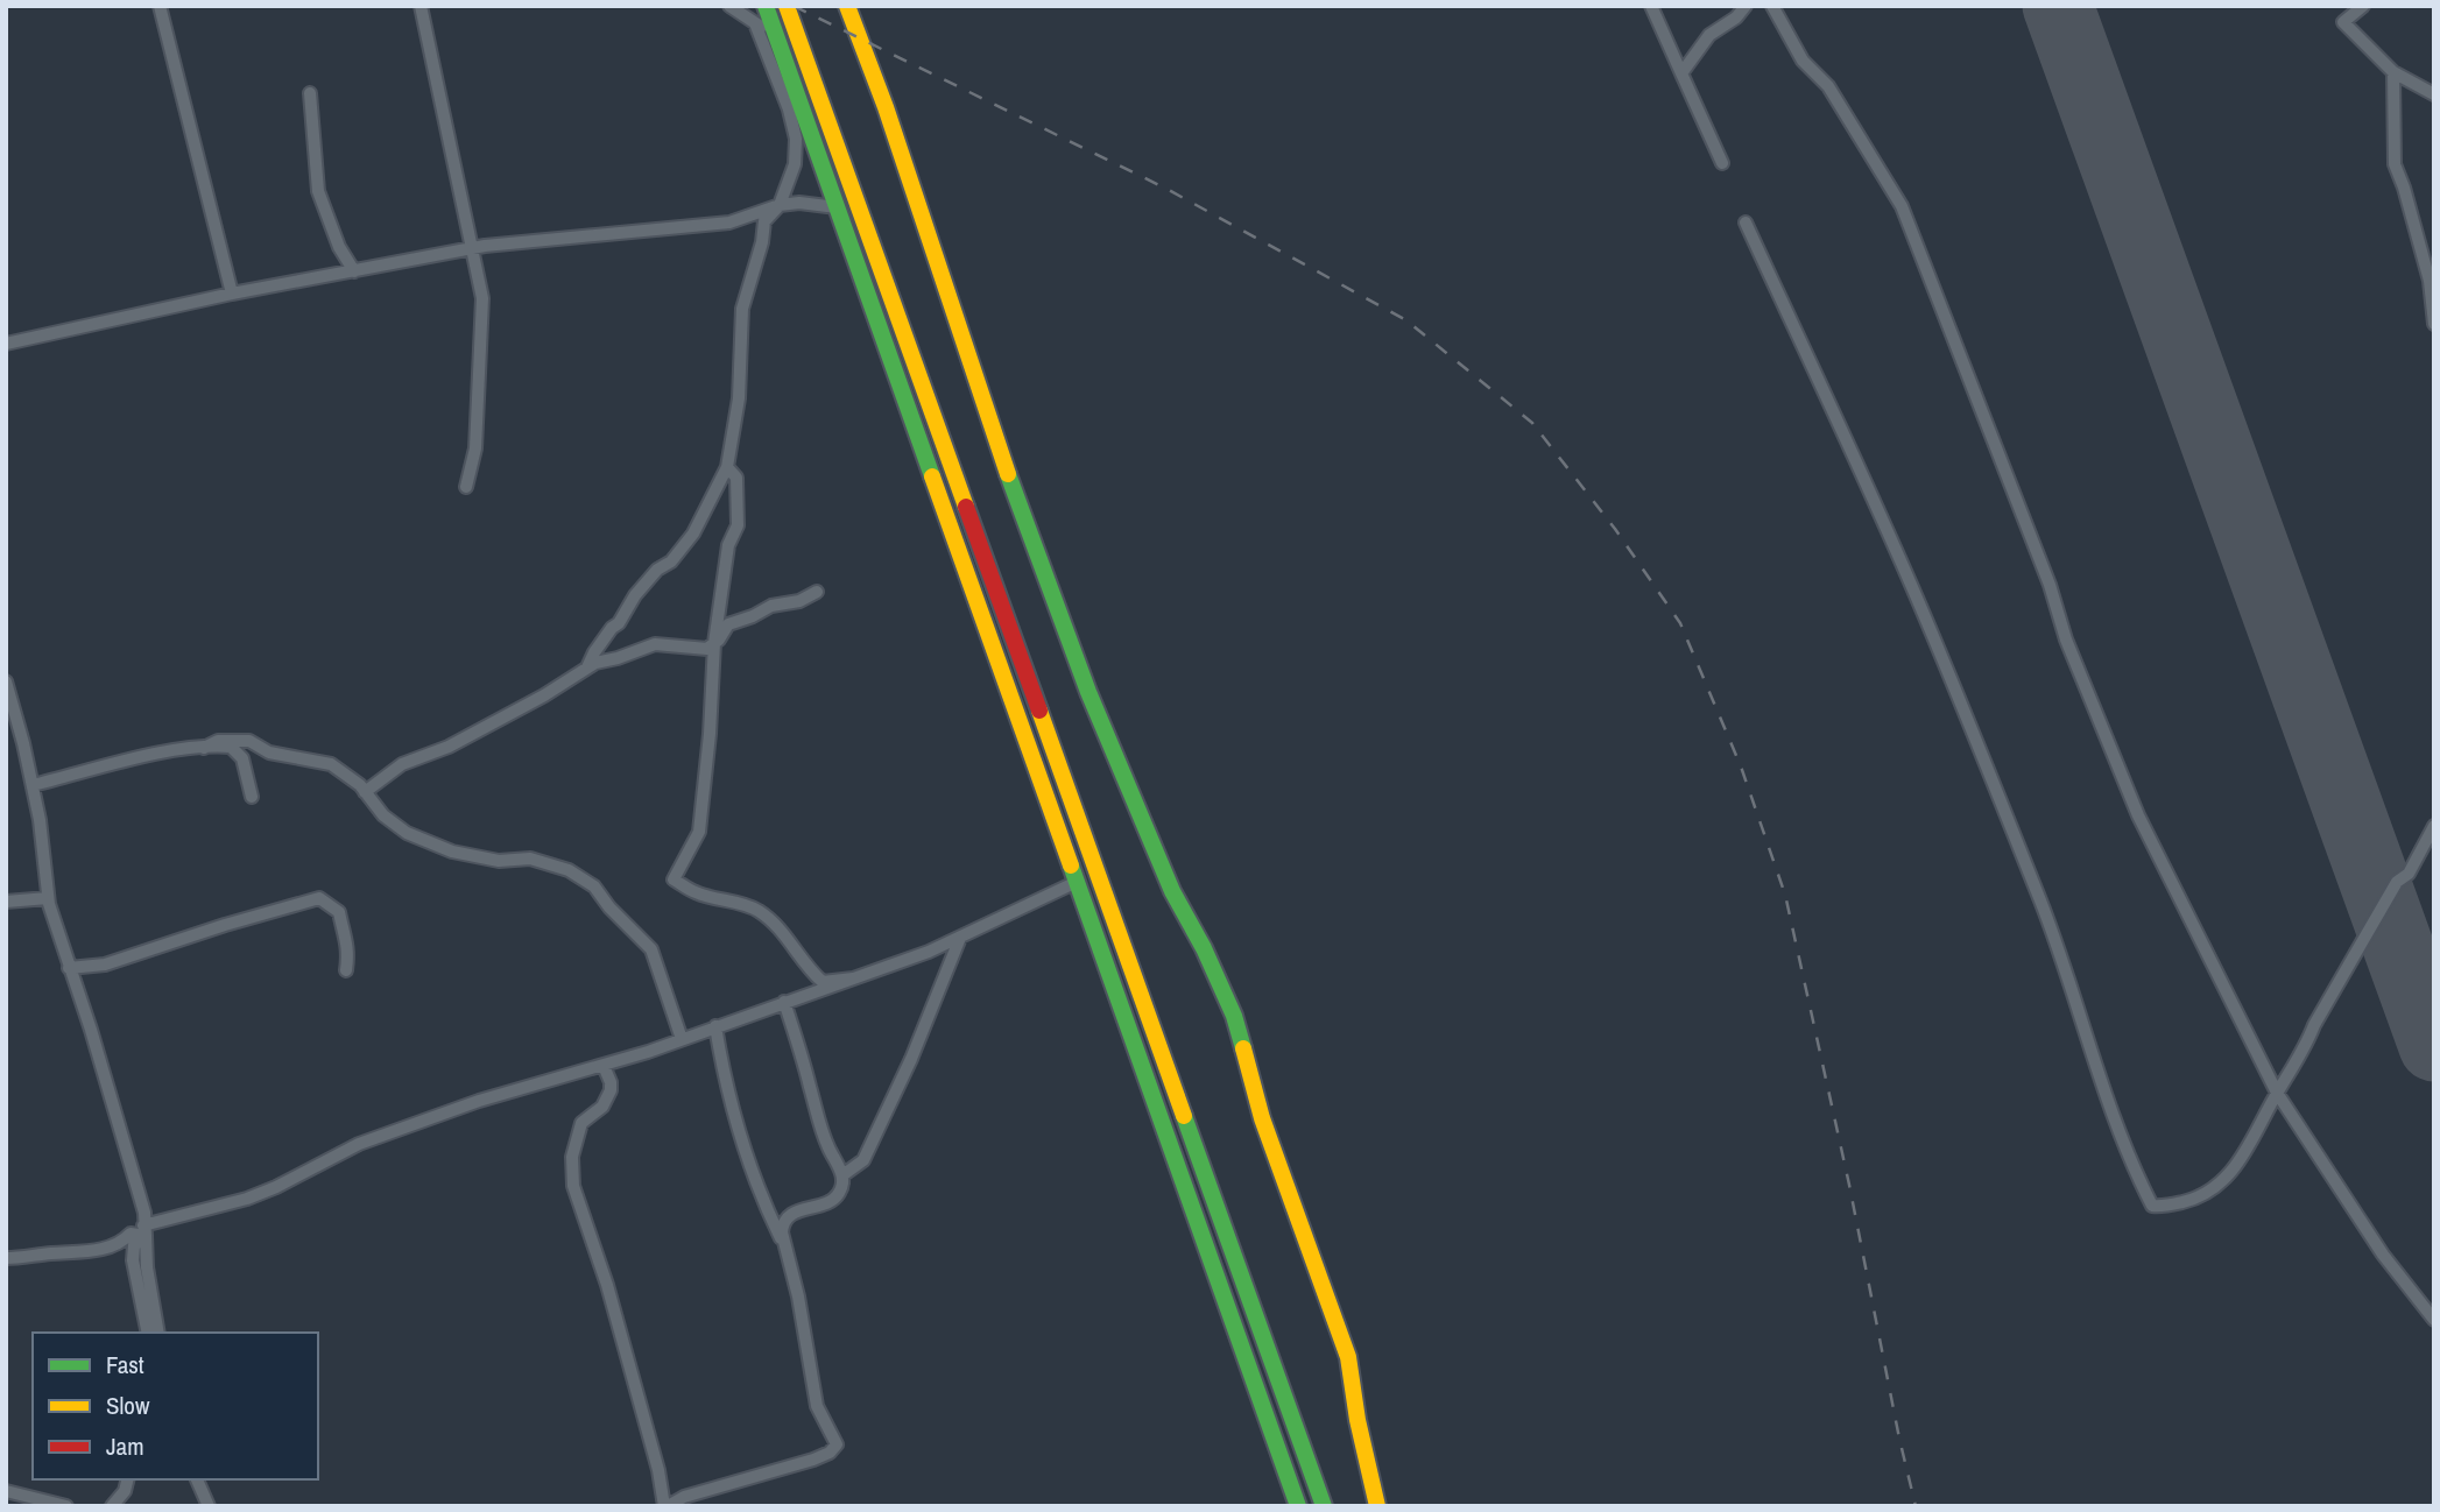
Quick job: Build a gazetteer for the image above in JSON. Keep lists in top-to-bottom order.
{
  "legend": ["Fast", "Slow", "Jam"]
}
